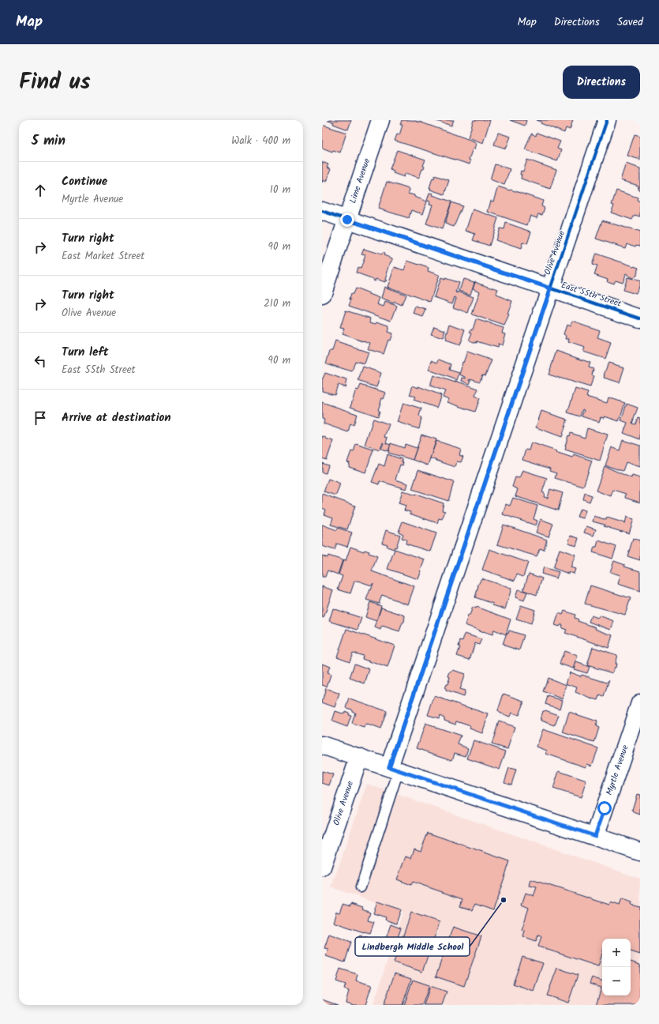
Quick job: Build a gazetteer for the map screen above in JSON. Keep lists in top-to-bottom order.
{
  "streets": {
    "street": [
      "Lime Avenue",
      "Olive Avenue",
      "East 55th Street",
      "Myrtle Avenue"
    ]
  },
  "crossings": [
    ["Lime Avenue", "East 55th Street"],
    ["Olive Avenue", "East 55th Street"]
  ],
  "places": ["Lindbergh Middle School"],
  "page": {
    "header": "Map",
    "nav": ["Map", "Directions", "Saved"],
    "title": "Find us",
    "buttons": "Directions",
    "heading": ["5 min", "Walk · 400 m"],
    "list": [
      ["Continue", "Myrtle Avenue", "10 m"],
      ["Turn right", "East Market Street", "90 m"],
      ["Turn right", "Olive Avenue", "210 m"],
      ["Turn left", "East 55th Street", "90 m"],
      "Arrive at destination"
    ],
    "map_buttons": ["+", "−"]
  }
}
